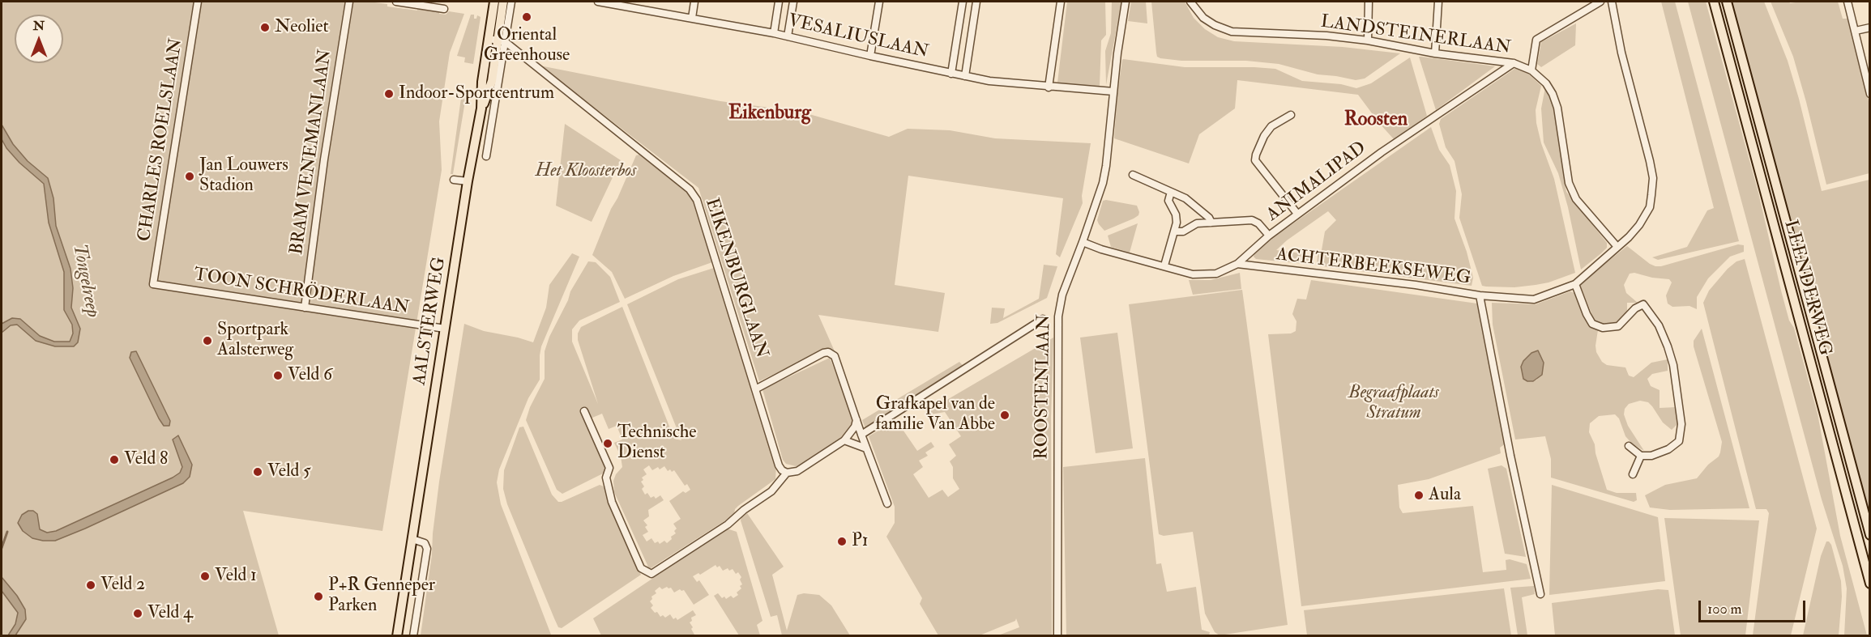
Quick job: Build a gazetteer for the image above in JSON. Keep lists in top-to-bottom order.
{
  "streets": {
    "main road": ["LEENDERWEG", "AALSTERWEG"],
    "street": [
      "LANDSTEINERLAAN",
      "VESALIUSLAAN",
      "CHARLES ROELSLAAN",
      "BRAM VENEMANLAAN",
      "ANIMALIPAD",
      "ACHTERBEEKSEWEG",
      "EIKENBURGLAAN",
      "TOON SCHRÖDERLAAN",
      "ROOSTENLAAN"
    ]
  },
  "crossings": [
    ["LANDSTEINERLAAN", "ANIMALIPAD"],
    ["VESALIUSLAAN", "ROOSTENLAAN"],
    ["CHARLES ROELSLAAN", "TOON SCHRÖDERLAAN"],
    ["BRAM VENEMANLAAN", "TOON SCHRÖDERLAAN"],
    ["ANIMALIPAD", "ACHTERBEEKSEWEG"],
    ["ACHTERBEEKSEWEG", "ROOSTENLAAN"],
    ["EIKENBURGLAAN", "AALSTERWEG"],
    ["TOON SCHRÖDERLAAN", "AALSTERWEG"]
  ],
  "districts": ["Eikenburg", "Roosten"],
  "water": ["Tongelreep"],
  "parks": ["Het Kloosterbos", "Begraafplaats Stratum"],
  "places": [
    "Oriental Greenhouse",
    "Neoliet",
    "Indoor-Sportcentrum",
    "Jan Louwers Stadion",
    "Sportpark Aalsterweg",
    "Veld 6",
    "Grafkapel van de familie Van Abbe",
    "Technische Dienst",
    "Veld 8",
    "Veld 5",
    "Aula",
    "P1",
    "Veld 1",
    "Veld 2",
    "P+R Genneper Parken",
    "Veld 4"
  ],
  "scale_bar": "100 m",
  "north": "top"
}
